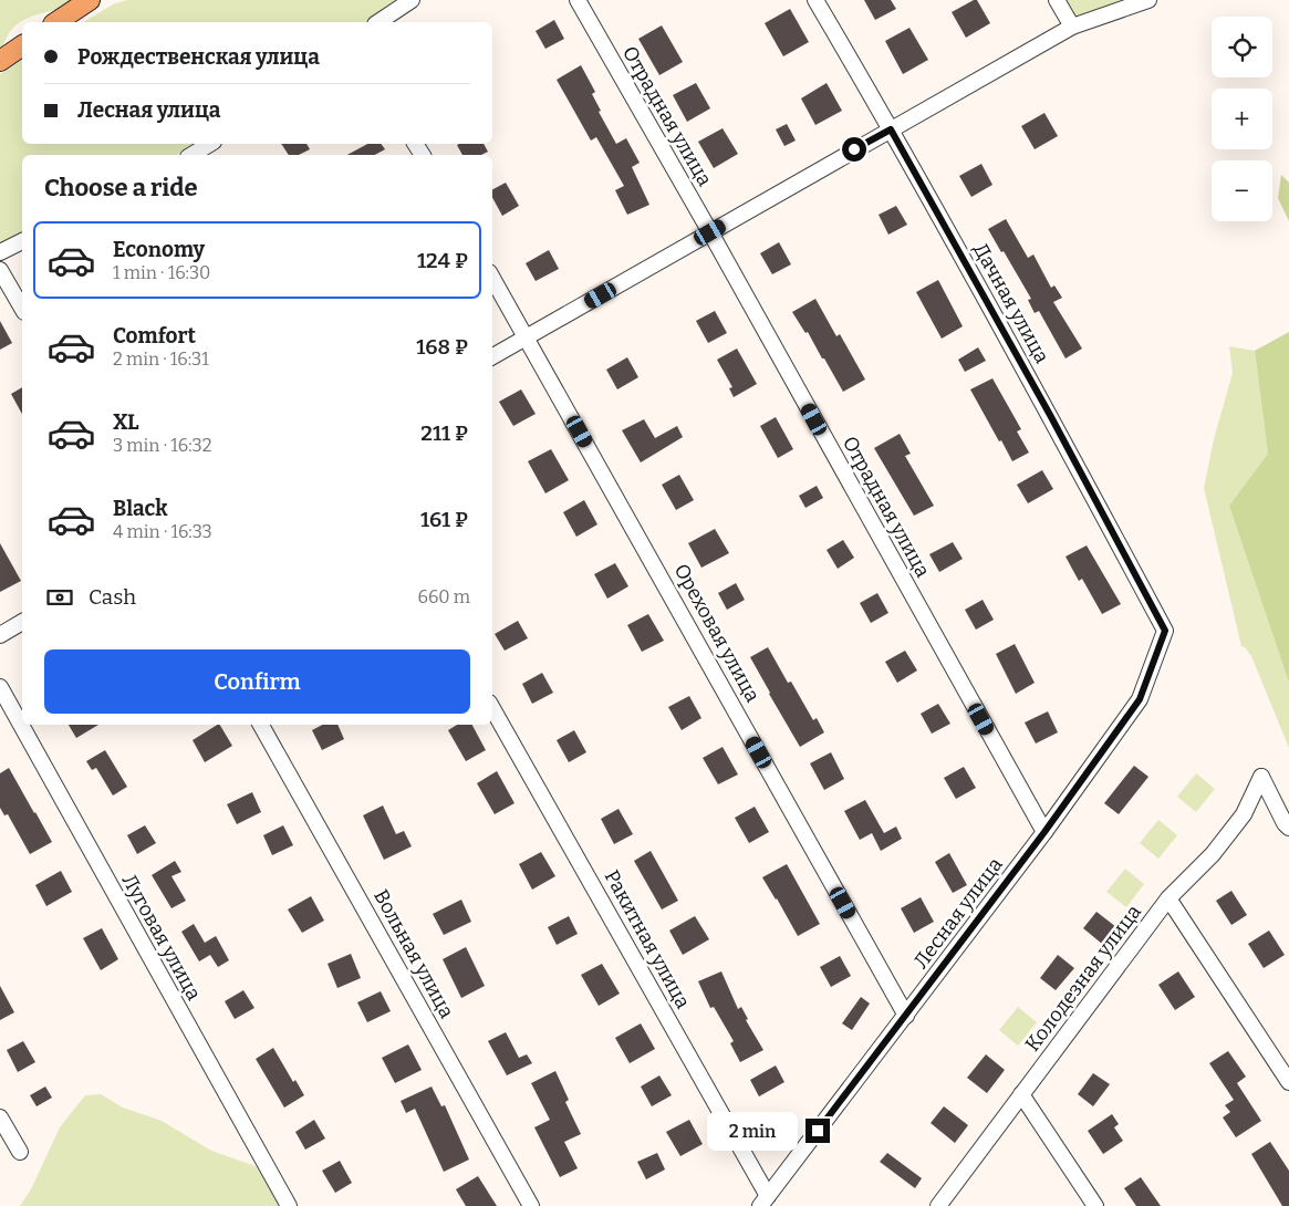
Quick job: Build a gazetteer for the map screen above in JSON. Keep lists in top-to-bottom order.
{
  "streets": {
    "street": [
      "Отрадная улица",
      "Дачная улица",
      "Ореховая улица",
      "Лесная улица",
      "Луговая улица",
      "Ракитная улица",
      "Вольная улица",
      "Колодезная улица"
    ]
  },
  "crossings": [
    ["Отрадная улица", "Лесная улица"],
    ["Дачная улица", "Лесная улица"],
    ["Ореховая улица", "Лесная улица"],
    ["Лесная улица", "Ракитная улица"]
  ],
  "page": {
    "map_buttons": ["+", "−"],
    "banner": ["Рождественская улица", "Лесная улица"],
    "heading": "Choose a ride",
    "list": [
      {
        "name": "Economy",
        "note": "1 min · 16:30",
        "value": "124 ₽"
      },
      {
        "name": "Comfort",
        "note": "2 min · 16:31",
        "value": "168 ₽"
      },
      {
        "name": "XL",
        "note": "3 min · 16:32",
        "value": "211 ₽"
      },
      {
        "name": "Black",
        "note": "4 min · 16:33",
        "value": "161 ₽"
      }
    ],
    "pay": ["Cash", "660 m"],
    "buttons": "Confirm",
    "bubble": "2 min"
  }
}
